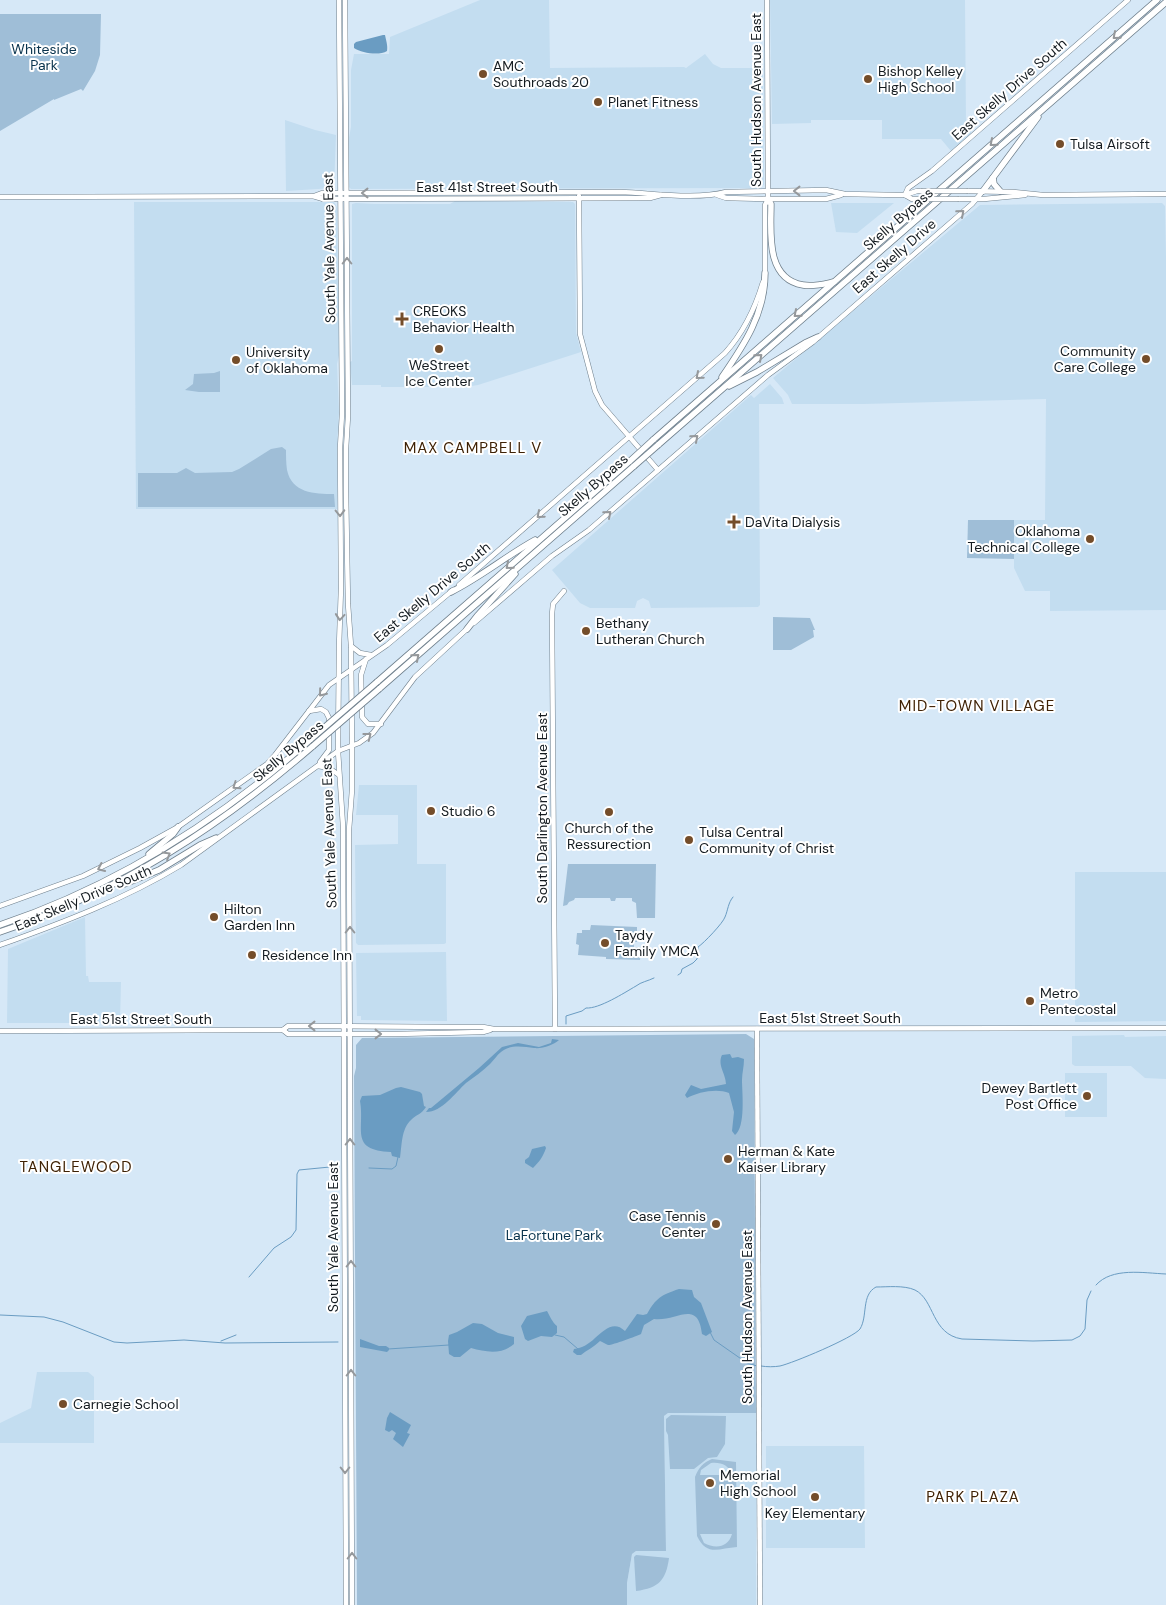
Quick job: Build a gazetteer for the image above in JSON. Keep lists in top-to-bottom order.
{
  "streets": {
    "highway": ["Skelly Bypass"],
    "main road": [
      "East Skelly Drive South",
      "South Hudson Avenue East",
      "East 41st Street South",
      "South Yale Avenue East",
      "East Skelly Drive",
      "South Darlington Avenue East",
      "East 51st Street South"
    ]
  },
  "crossings": [
    ["East Skelly Drive South", "South Hudson Avenue East"],
    ["East Skelly Drive South", "East 41st Street South"],
    ["East Skelly Drive South", "South Yale Avenue East"],
    ["East Skelly Drive South", "East Skelly Drive"],
    ["South Hudson Avenue East", "East 41st Street South"],
    ["South Hudson Avenue East", "East 51st Street South"],
    ["East 41st Street South", "South Yale Avenue East"],
    ["East 41st Street South", "East Skelly Drive"],
    ["South Yale Avenue East", "East 51st Street South"],
    ["South Darlington Avenue East", "East 51st Street South"]
  ],
  "one_way": ["East Skelly Drive"],
  "districts": [
    "MAX CAMPBELL V",
    "MID-TOWN VILLAGE",
    "TANGLEWOOD",
    "PARK PLAZA"
  ],
  "parks": ["Whiteside Park", "LaFortune Park"],
  "places": {
    "other": [
      "AMC Southroads 20",
      "Bishop Kelley High School",
      "Planet Fitness",
      "Tulsa Airsoft",
      "WeStreet Ice Center",
      "Community Care College",
      "University of Oklahoma",
      "Oklahoma Technical College",
      "Bethany Lutheran Church",
      "Studio 6",
      "Church of the Ressurection",
      "Tulsa Central Community of Christ",
      "Hilton Garden Inn",
      "Taydy Family YMCA",
      "Residence Inn",
      "Metro Pentecostal",
      "Dewey Bartlett Post Office",
      "Herman & Kate Kaiser Library",
      "Case Tennis Center",
      "Carnegie School",
      "Memorial High School",
      "Key Elementary"
    ],
    "health": ["CREOKS Behavior Health", "DaVita Dialysis"]
  }
}
